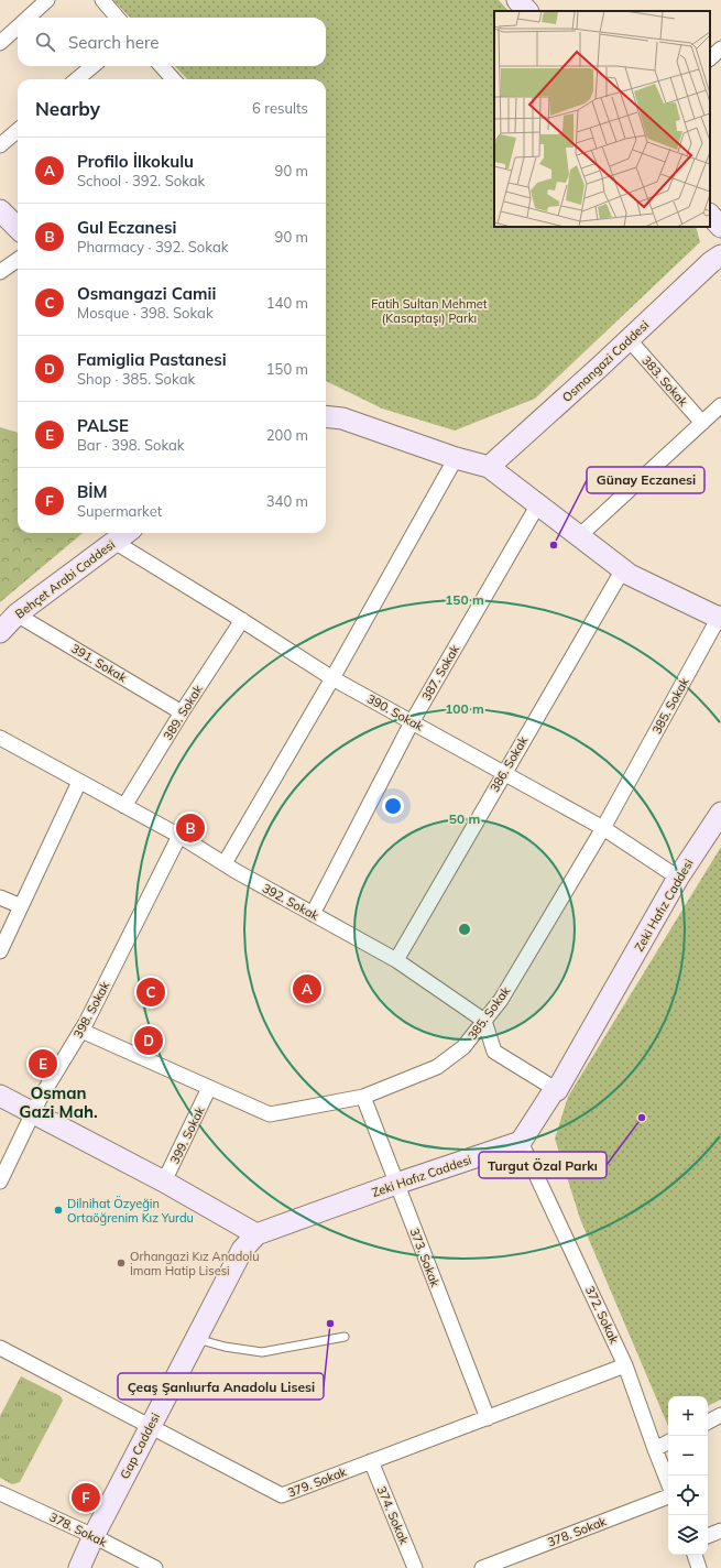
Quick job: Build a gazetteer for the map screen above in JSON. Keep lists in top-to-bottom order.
{
  "streets": {
    "street": [
      "Osmangazi Caddesi",
      "383. Sokak",
      "Behçet Arabi Caddesi",
      "391. Sokak",
      "387. Sokak",
      "385. Sokak",
      "389. Sokak",
      "390. Sokak",
      "386. Sokak",
      "392. Sokak",
      "Zeki Hafız Caddesi",
      "398. Sokak",
      "399. Sokak",
      "373. Sokak",
      "372. Sokak",
      "Gap Caddesi",
      "379. Sokak",
      "374. Sokak",
      "378. Sokak"
    ]
  },
  "crossings": [
    ["Osmangazi Caddesi", "383. Sokak"],
    ["Behçet Arabi Caddesi", "391. Sokak"],
    ["Behçet Arabi Caddesi", "390. Sokak"],
    ["391. Sokak", "389. Sokak"],
    ["387. Sokak", "390. Sokak"],
    ["387. Sokak", "392. Sokak"],
    ["385. Sokak", "390. Sokak"],
    ["385. Sokak", "392. Sokak"],
    ["385. Sokak", "398. Sokak"],
    ["385. Sokak", "399. Sokak"],
    ["385. Sokak", "373. Sokak"],
    ["389. Sokak", "390. Sokak"],
    ["389. Sokak", "392. Sokak"],
    ["390. Sokak", "386. Sokak"],
    ["390. Sokak", "Zeki Hafız Caddesi"],
    ["386. Sokak", "392. Sokak"],
    ["392. Sokak", "398. Sokak"],
    ["Zeki Hafız Caddesi", "373. Sokak"],
    ["Zeki Hafız Caddesi", "372. Sokak"],
    ["Zeki Hafız Caddesi", "Gap Caddesi"],
    ["373. Sokak", "379. Sokak"],
    ["372. Sokak", "379. Sokak"],
    ["Gap Caddesi", "379. Sokak"],
    ["Gap Caddesi", "378. Sokak"],
    ["379. Sokak", "374. Sokak"]
  ],
  "districts": ["Osman Gazi Mah."],
  "parks": ["Fatih Sultan Mehmet (Kasaptaşı) Parkı"],
  "places": [
    "Günay Eczanesi",
    "Turgut Özal Parkı",
    "Dilnihat Özyeğin Ortaöğrenim Kız Yurdu",
    "Orhangazi Kız Anadolu İmam Hatip Lisesi",
    "Çeaş Şanlıurfa Anadolu Lisesi"
  ],
  "page": {
    "search": "Search here",
    "heading": ["Nearby", "6 results"],
    "list": [
      {
        "mark": "A",
        "name": "Profilo İlkokulu",
        "note": "School · 392. Sokak",
        "value": "90 m"
      },
      {
        "mark": "B",
        "name": "Gul Eczanesi",
        "note": "Pharmacy · 392. Sokak",
        "value": "90 m"
      },
      {
        "mark": "C",
        "name": "Osmangazi Camii",
        "note": "Mosque · 398. Sokak",
        "value": "140 m"
      },
      {
        "mark": "D",
        "name": "Famiglia Pastanesi",
        "note": "Shop · 385. Sokak",
        "value": "150 m"
      },
      {
        "mark": "E",
        "name": "PALSE",
        "note": "Bar · 398. Sokak",
        "value": "200 m"
      },
      {
        "mark": "F",
        "name": "BİM",
        "note": "Supermarket",
        "value": "340 m"
      }
    ],
    "pins": [
      "B",
      "A",
      "C",
      "D",
      "E",
      "F"
    ],
    "map_buttons": ["+", "−"]
  },
  "rings": ["150 m", "100 m", "50 m"]
}
